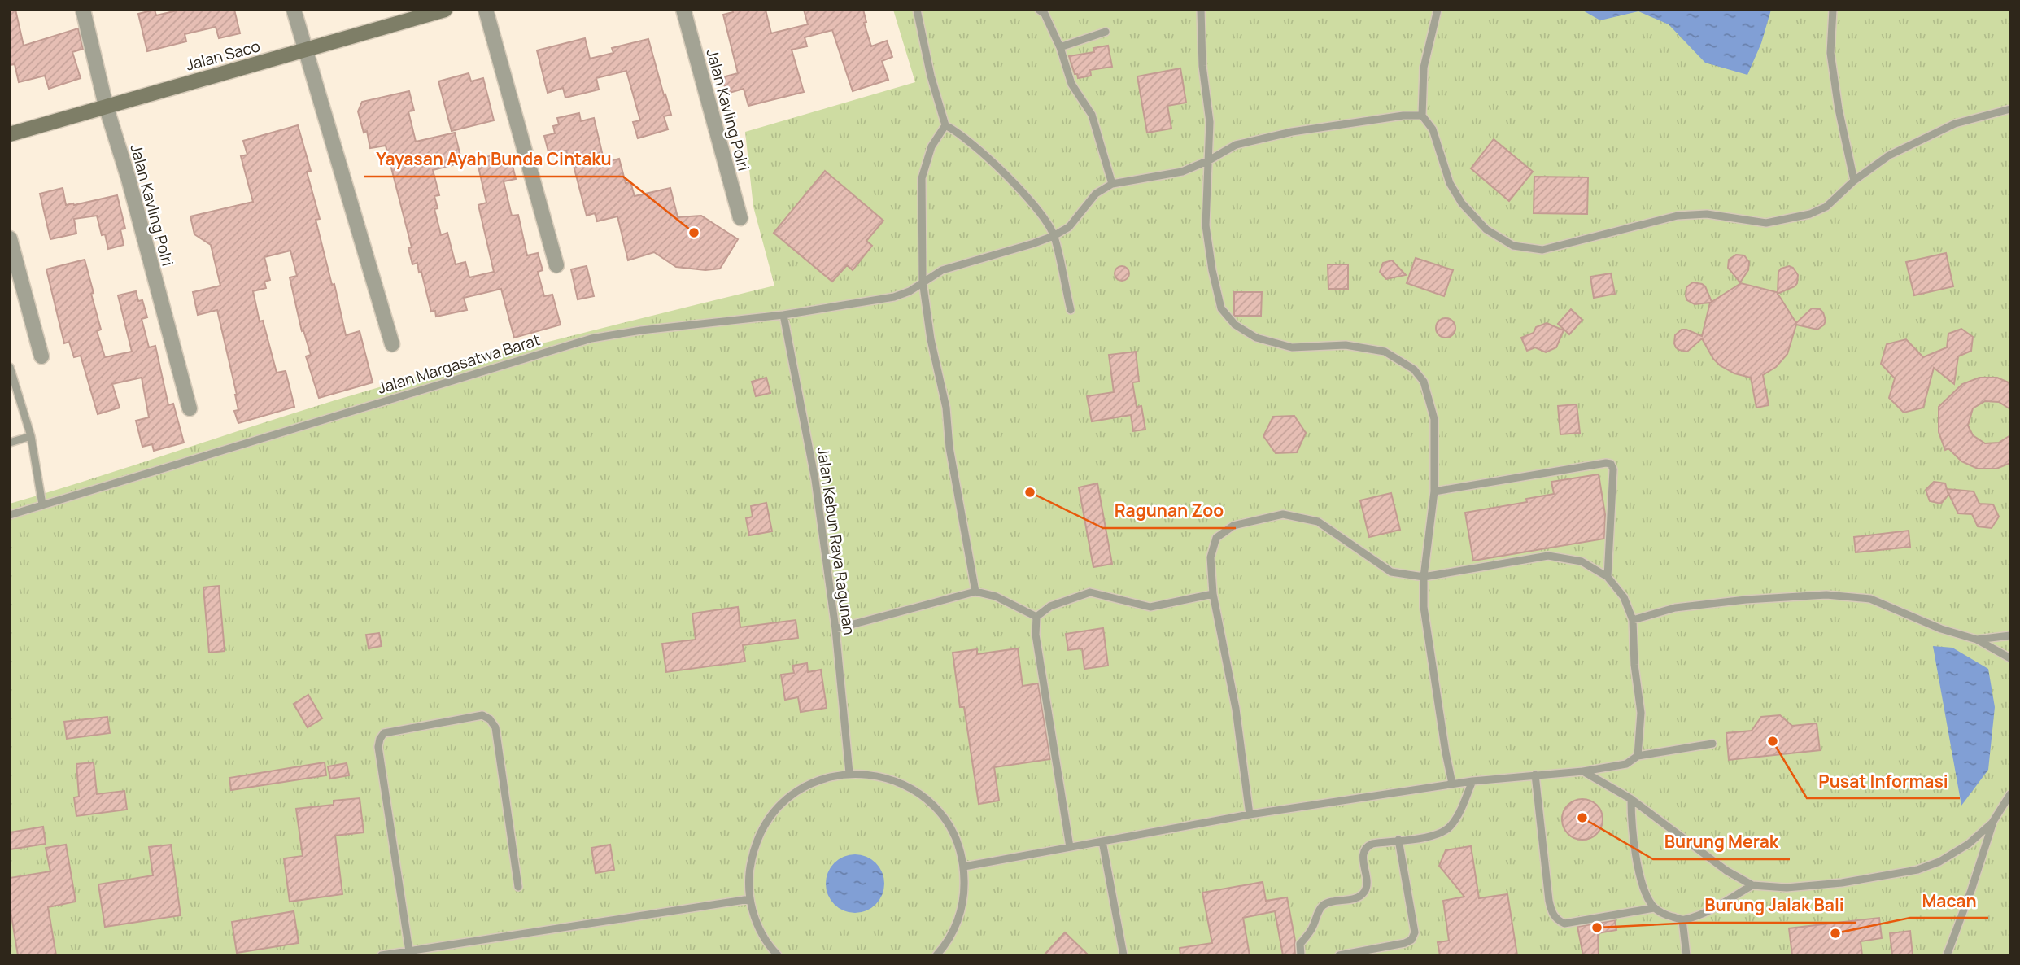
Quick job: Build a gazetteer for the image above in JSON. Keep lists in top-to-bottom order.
{
  "streets": {
    "main road": ["Jalan Saco"],
    "street": ["Jalan Kavling Polri"],
    "lane": ["Jalan Margasatwa Barat", "Jalan Kebun Raya Ragunan"]
  },
  "crossings": [
    ["Jalan Saco", "Jalan Kavling Polri"],
    ["Jalan Margasatwa Barat", "Jalan Kebun Raya Ragunan"]
  ],
  "places": [
    "Yayasan Ayah Bunda Cintaku",
    "Ragunan Zoo",
    "Pusat Informasi",
    "Burung Merak",
    "Burung Jalak Bali",
    "Macan"
  ]
}
